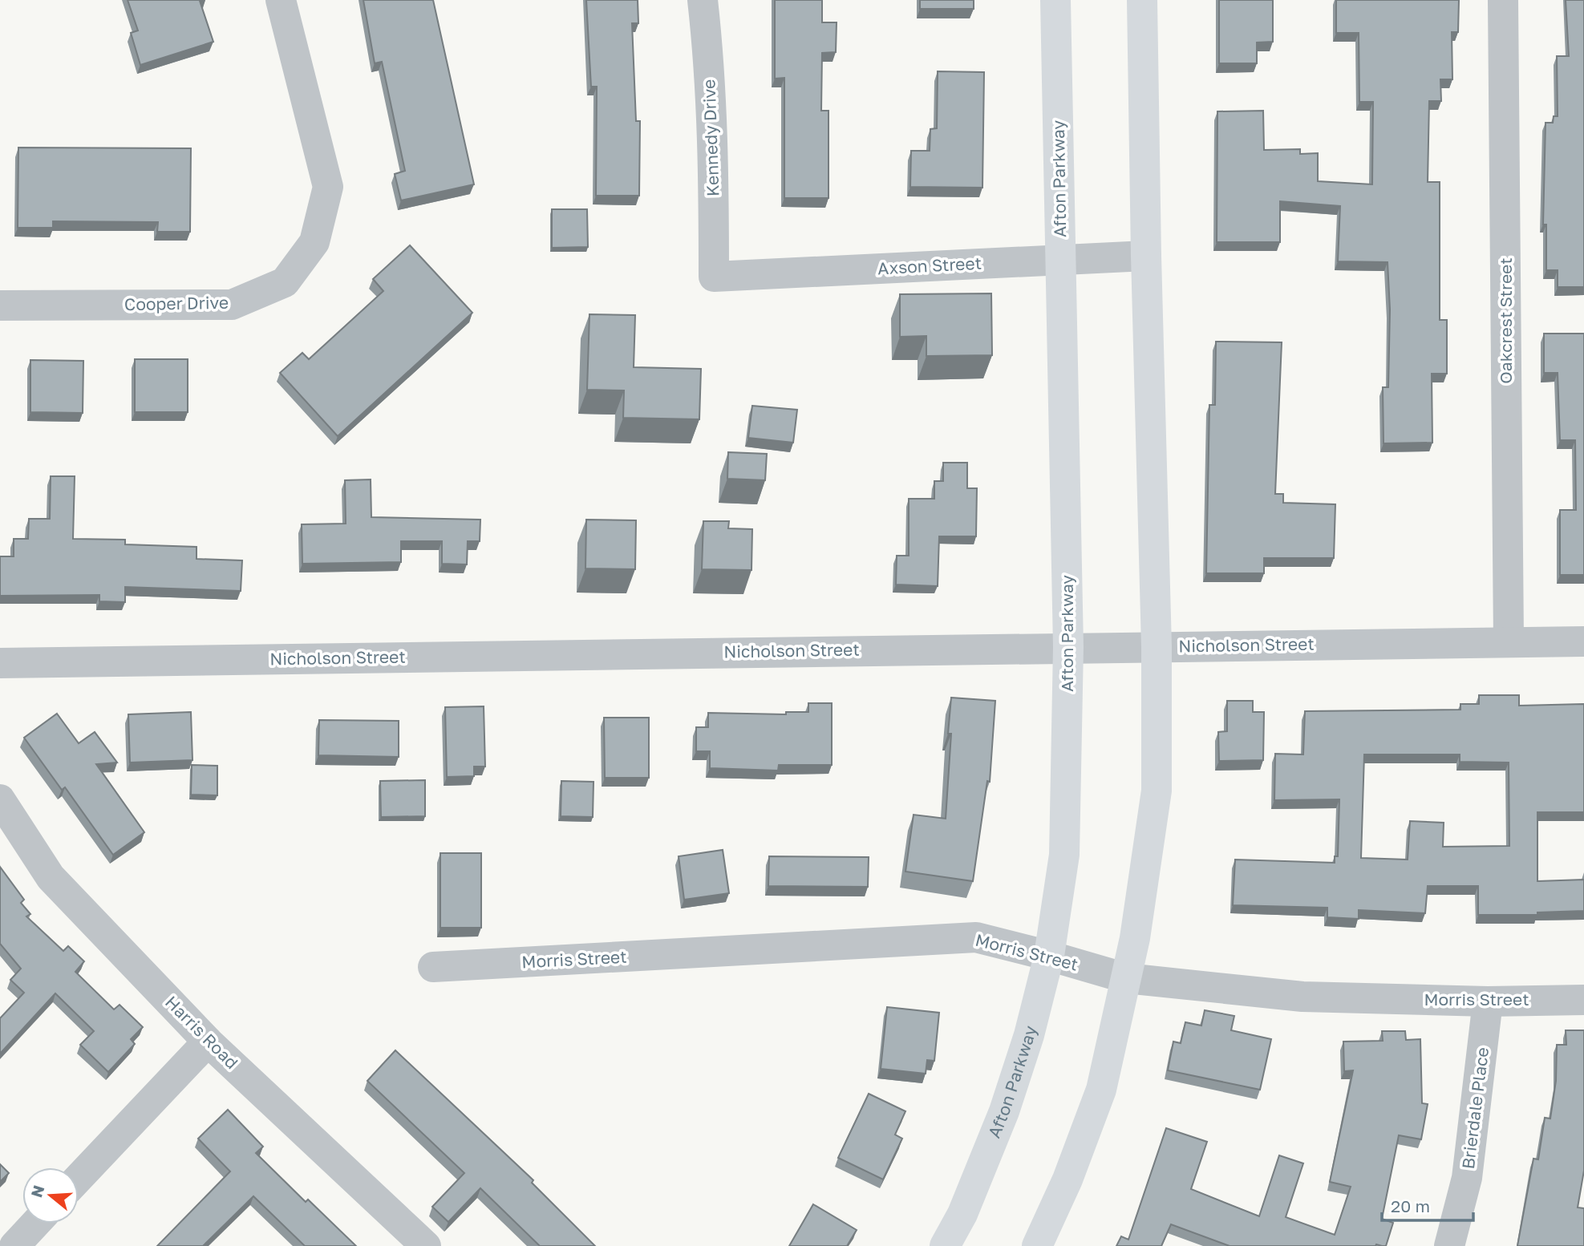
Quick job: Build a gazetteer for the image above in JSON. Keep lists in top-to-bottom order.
{
  "streets": {
    "street": [
      "Kennedy Drive",
      "Afton Parkway",
      "Axson Street",
      "Cooper Drive",
      "Oakcrest Street",
      "Nicholson Street",
      "Morris Street",
      "Harris Road",
      "Brierdale Place"
    ]
  },
  "crossings": [
    ["Kennedy Drive", "Axson Street"],
    ["Afton Parkway", "Axson Street"],
    ["Afton Parkway", "Nicholson Street"],
    ["Afton Parkway", "Morris Street"],
    ["Oakcrest Street", "Nicholson Street"],
    ["Morris Street", "Brierdale Place"]
  ],
  "scale_bar": "20 m",
  "north": "left"
}
